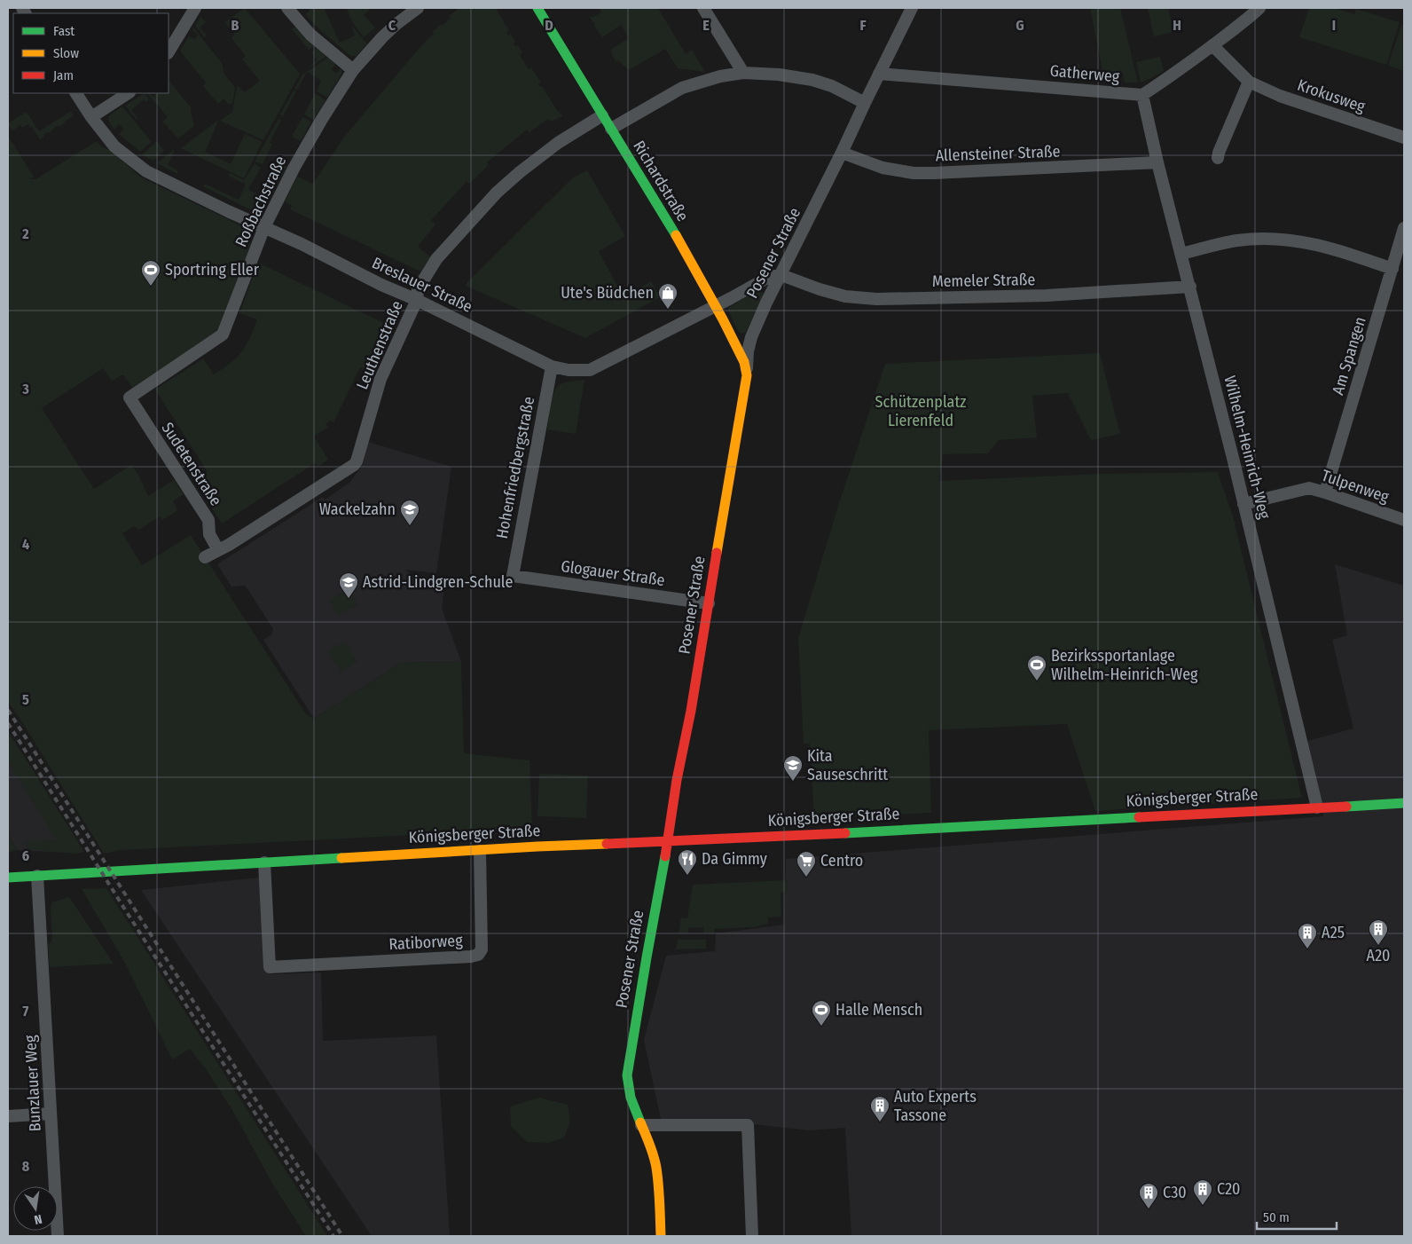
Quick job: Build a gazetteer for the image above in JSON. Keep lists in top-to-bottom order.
{
  "streets": {
    "main road": ["Richardstraße", "Posener Straße", "Königsberger Straße"],
    "street": [
      "Gatherweg",
      "Krokusweg",
      "Allensteiner Straße",
      "Roßbachstraße",
      "Memeler Straße",
      "Breslauer Straße",
      "Leuthenstraße",
      "Am Spangen",
      "Wilhelm-Heinrich-Weg",
      "Sudetenstraße",
      "Hohenfriedbergstraße",
      "Tulpenweg",
      "Glogauer Straße",
      "Ratiborweg",
      "Bunzlauer Weg"
    ]
  },
  "crossings": [
    ["Gatherweg", "Posener Straße"],
    ["Gatherweg", "Wilhelm-Heinrich-Weg"],
    ["Allensteiner Straße", "Posener Straße"],
    ["Allensteiner Straße", "Wilhelm-Heinrich-Weg"],
    ["Richardstraße", "Posener Straße"],
    ["Richardstraße", "Breslauer Straße"],
    ["Richardstraße", "Leuthenstraße"],
    ["Roßbachstraße", "Breslauer Straße"],
    ["Roßbachstraße", "Sudetenstraße"],
    ["Posener Straße", "Memeler Straße"],
    ["Posener Straße", "Breslauer Straße"],
    ["Posener Straße", "Glogauer Straße"],
    ["Posener Straße", "Königsberger Straße"],
    ["Memeler Straße", "Breslauer Straße"],
    ["Memeler Straße", "Wilhelm-Heinrich-Weg"],
    ["Breslauer Straße", "Leuthenstraße"],
    ["Breslauer Straße", "Hohenfriedbergstraße"],
    ["Leuthenstraße", "Sudetenstraße"],
    ["Am Spangen", "Tulpenweg"],
    ["Wilhelm-Heinrich-Weg", "Tulpenweg"],
    ["Wilhelm-Heinrich-Weg", "Königsberger Straße"],
    ["Hohenfriedbergstraße", "Glogauer Straße"],
    ["Königsberger Straße", "Ratiborweg"],
    ["Königsberger Straße", "Bunzlauer Weg"]
  ],
  "parks": ["Schützenplatz Lierenfeld"],
  "places": {
    "sports": ["Sportring Eller", "Bezirkssportanlage Wilhelm-Heinrich-Weg", "Halle Mensch"],
    "shop": ["Ute's Büdchen"],
    "school or university": ["Wackelzahn", "Astrid-Lindgren-Schule", "Kita Sauseschritt"],
    "restaurant": ["Da Gimmy"],
    "supermarket": ["Centro"],
    "building": [
      "A20",
      "A25",
      "Auto Experts Tassone",
      "C20",
      "C30"
    ]
  },
  "legend": ["Fast", "Slow", "Jam"],
  "scale_bar": "50 m",
  "north": "bottom",
  "grid": {
    "columns": [
      "B",
      "C",
      "D",
      "E",
      "F",
      "G",
      "H",
      "I"
    ],
    "rows": [
      "2",
      "3",
      "4",
      "5",
      "6",
      "7",
      "8"
    ]
  }
}
